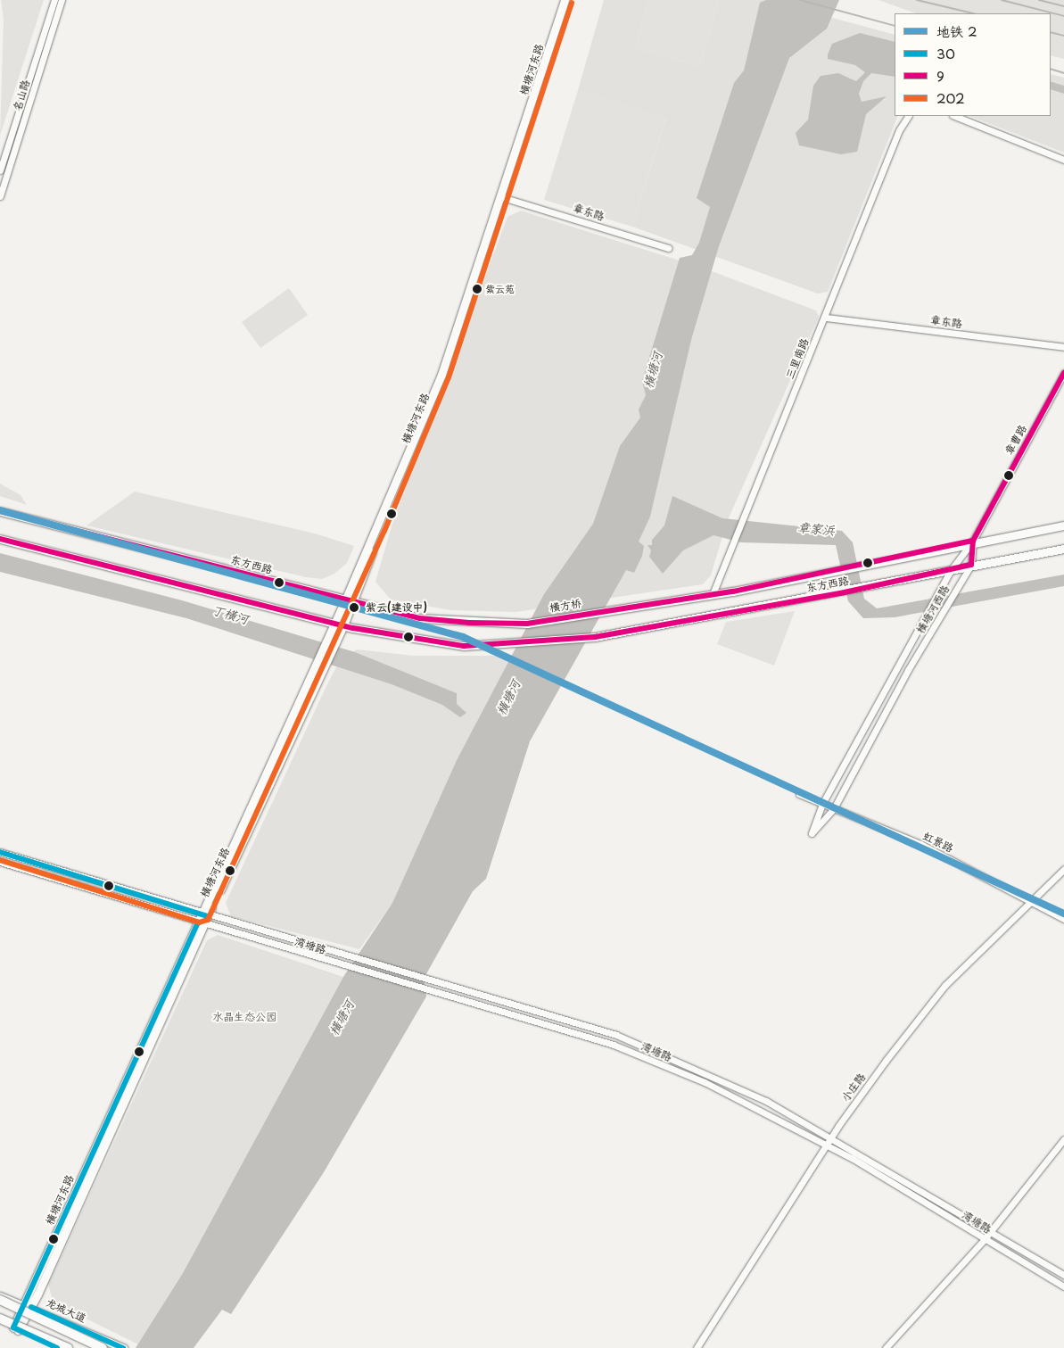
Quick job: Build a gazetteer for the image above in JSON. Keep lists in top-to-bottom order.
{
  "streets": {
    "main road": [
      "横塘河东路",
      "东方西路",
      "横方桥",
      "龙城大道"
    ],
    "street": [
      "名山路",
      "章东路",
      "三里南路",
      "章曹路",
      "横塘河西路",
      "虹景路",
      "湾塘路",
      "小庄路"
    ]
  },
  "crossings": [
    ["横塘河东路", "章东路"],
    ["横塘河东路", "东方西路"],
    ["横塘河东路", "湾塘路"],
    ["横塘河东路", "龙城大道"],
    ["章东路", "三里南路"],
    ["三里南路", "东方西路"],
    ["章曹路", "东方西路"],
    ["章曹路", "横塘河西路"],
    ["东方西路", "横方桥"],
    ["东方西路", "横塘河西路"],
    ["横塘河西路", "虹景路"],
    ["虹景路", "小庄路"],
    ["湾塘路", "小庄路"]
  ],
  "water": ["横塘河", "章家浜", "丁横河"],
  "parks": ["水晶生态公园"],
  "places": ["紫云苑", "紫云(建设中)"],
  "lines": [
    "transit line 202",
    "transit line 9",
    "metro line 2",
    "transit line 30"
  ],
  "legend": [
    "地铁 2",
    "30",
    "9",
    "202"
  ]
}
